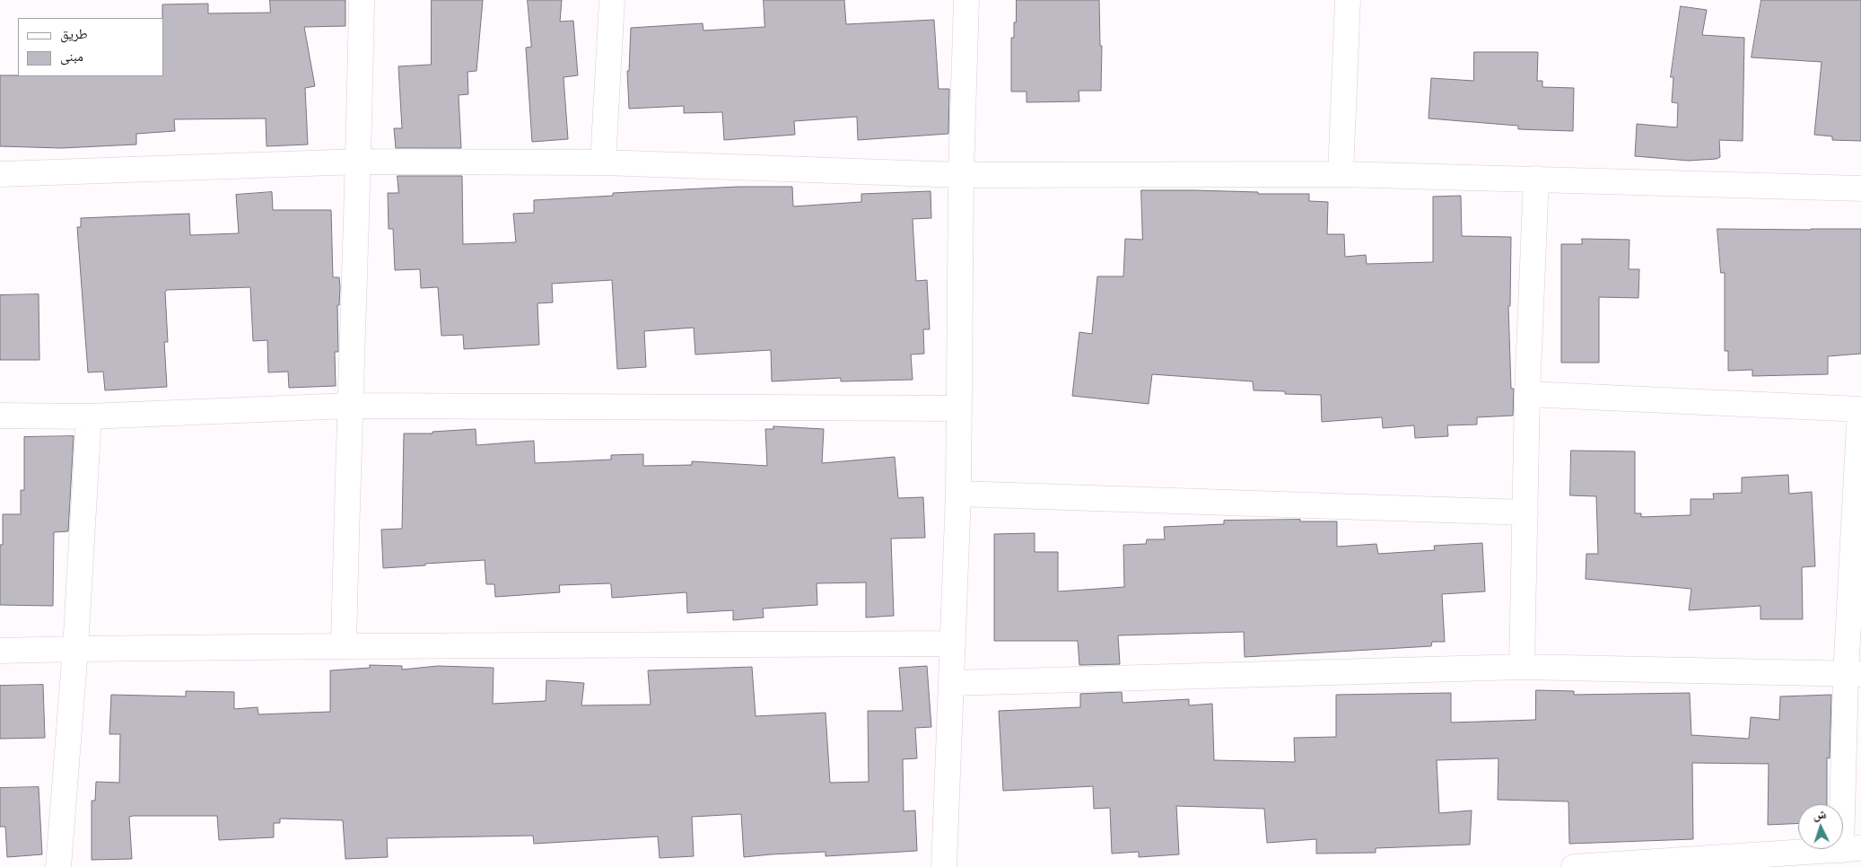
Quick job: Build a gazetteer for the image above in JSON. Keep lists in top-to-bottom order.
{
  "legend": ["طريق", "مبنى"],
  "north": "top"
}
